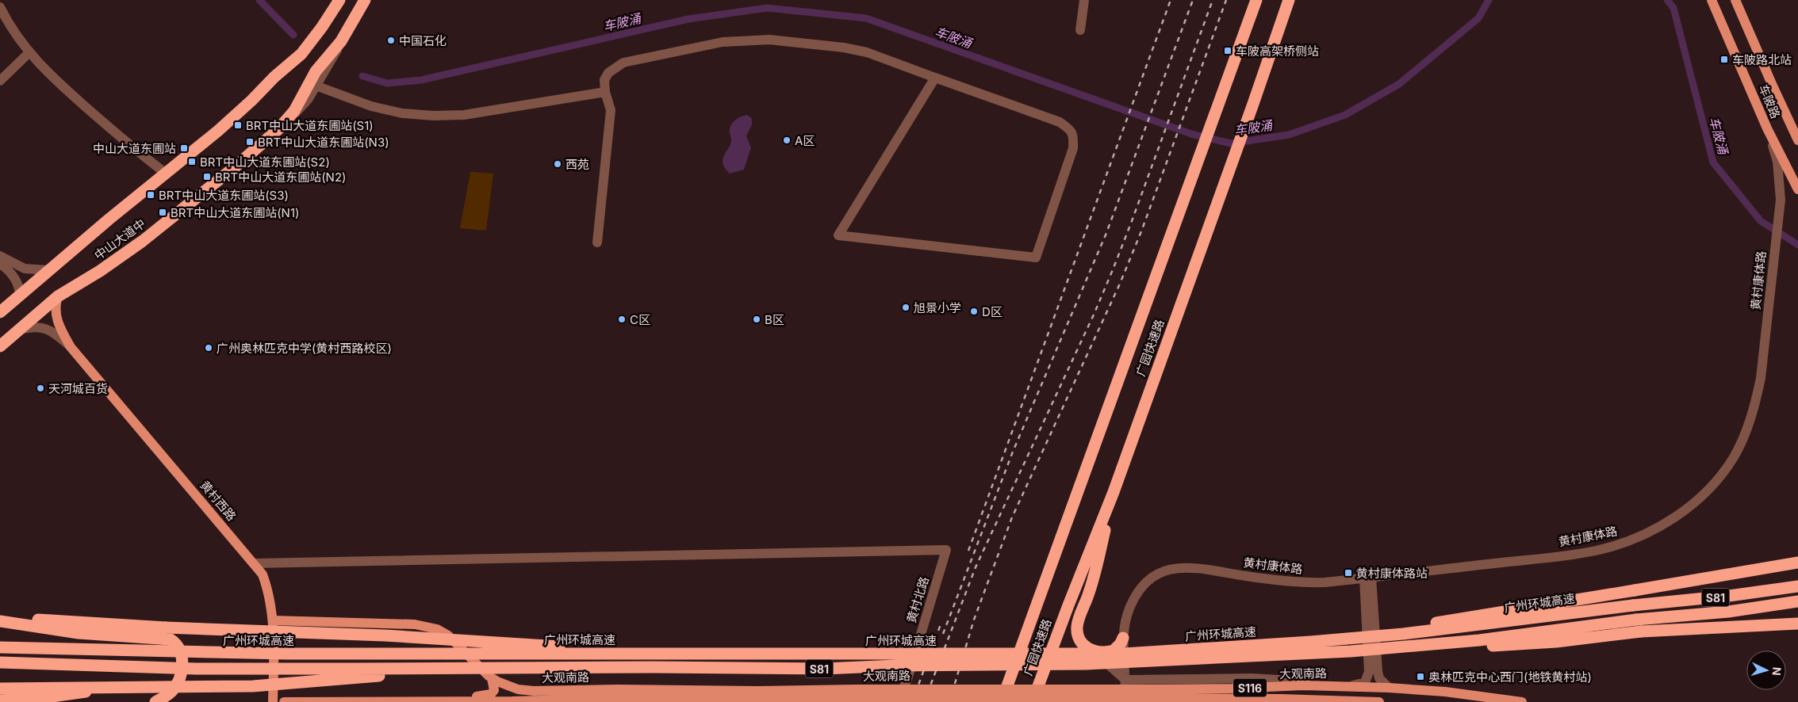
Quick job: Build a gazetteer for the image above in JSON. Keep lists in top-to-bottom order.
{
  "streets": {
    "highway": [
      "中山大道中",
      "广园快速路",
      "S81",
      "广州环城高速"
    ],
    "main road": [
      "车陂路",
      "黄村西路",
      "大观南路",
      "S116"
    ],
    "street": ["黄村康体路", "黄村北路"]
  },
  "crossings": [
    ["车陂路", "黄村康体路"],
    ["中山大道中", "黄村西路"],
    ["黄村西路", "黄村北路"],
    ["黄村西路", "大观南路"]
  ],
  "water": ["车陂涌"],
  "places": {
    "other": [
      "中国石化",
      "A区",
      "西苑",
      "旭景小学",
      "D区",
      "C区",
      "B区",
      "广州奥林匹克中学(黄村西路校区)",
      "天河城百货"
    ],
    "transit": [
      "车陂高架桥侧站",
      "车陂路北站",
      "BRT中山大道东圃站(S1)",
      "BRT中山大道东圃站(N3)",
      "中山大道东圃站",
      "BRT中山大道东圃站(S2)",
      "BRT中山大道东圃站(N2)",
      "BRT中山大道东圃站(S3)",
      "BRT中山大道东圃站(N1)",
      "黄村康体路站",
      "奥林匹克中心西门(地铁黄村站)"
    ]
  },
  "north": "right"
}
